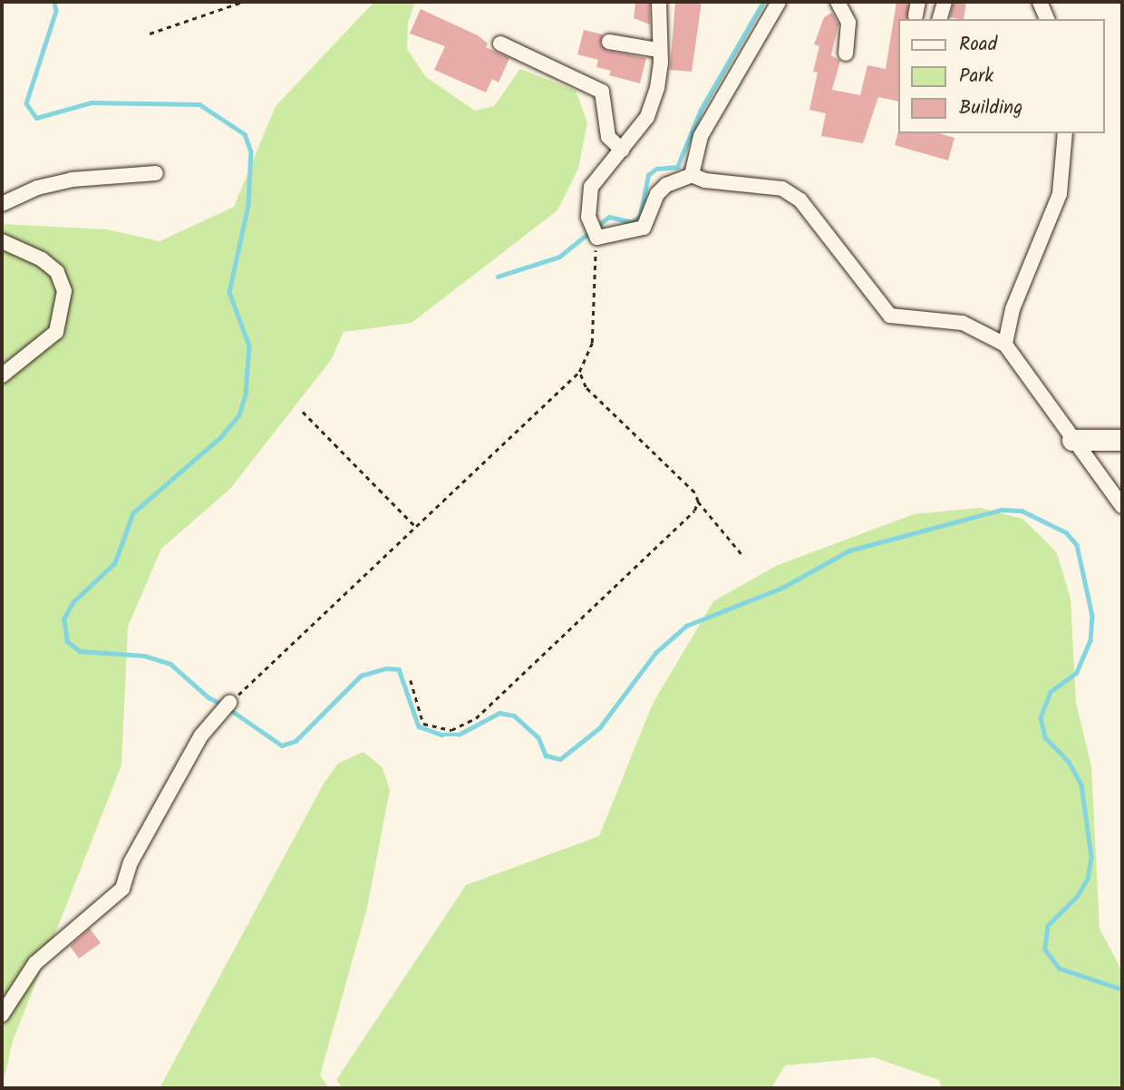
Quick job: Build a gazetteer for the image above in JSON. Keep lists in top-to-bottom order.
{
  "legend": ["Road", "Park", "Building"]
}
